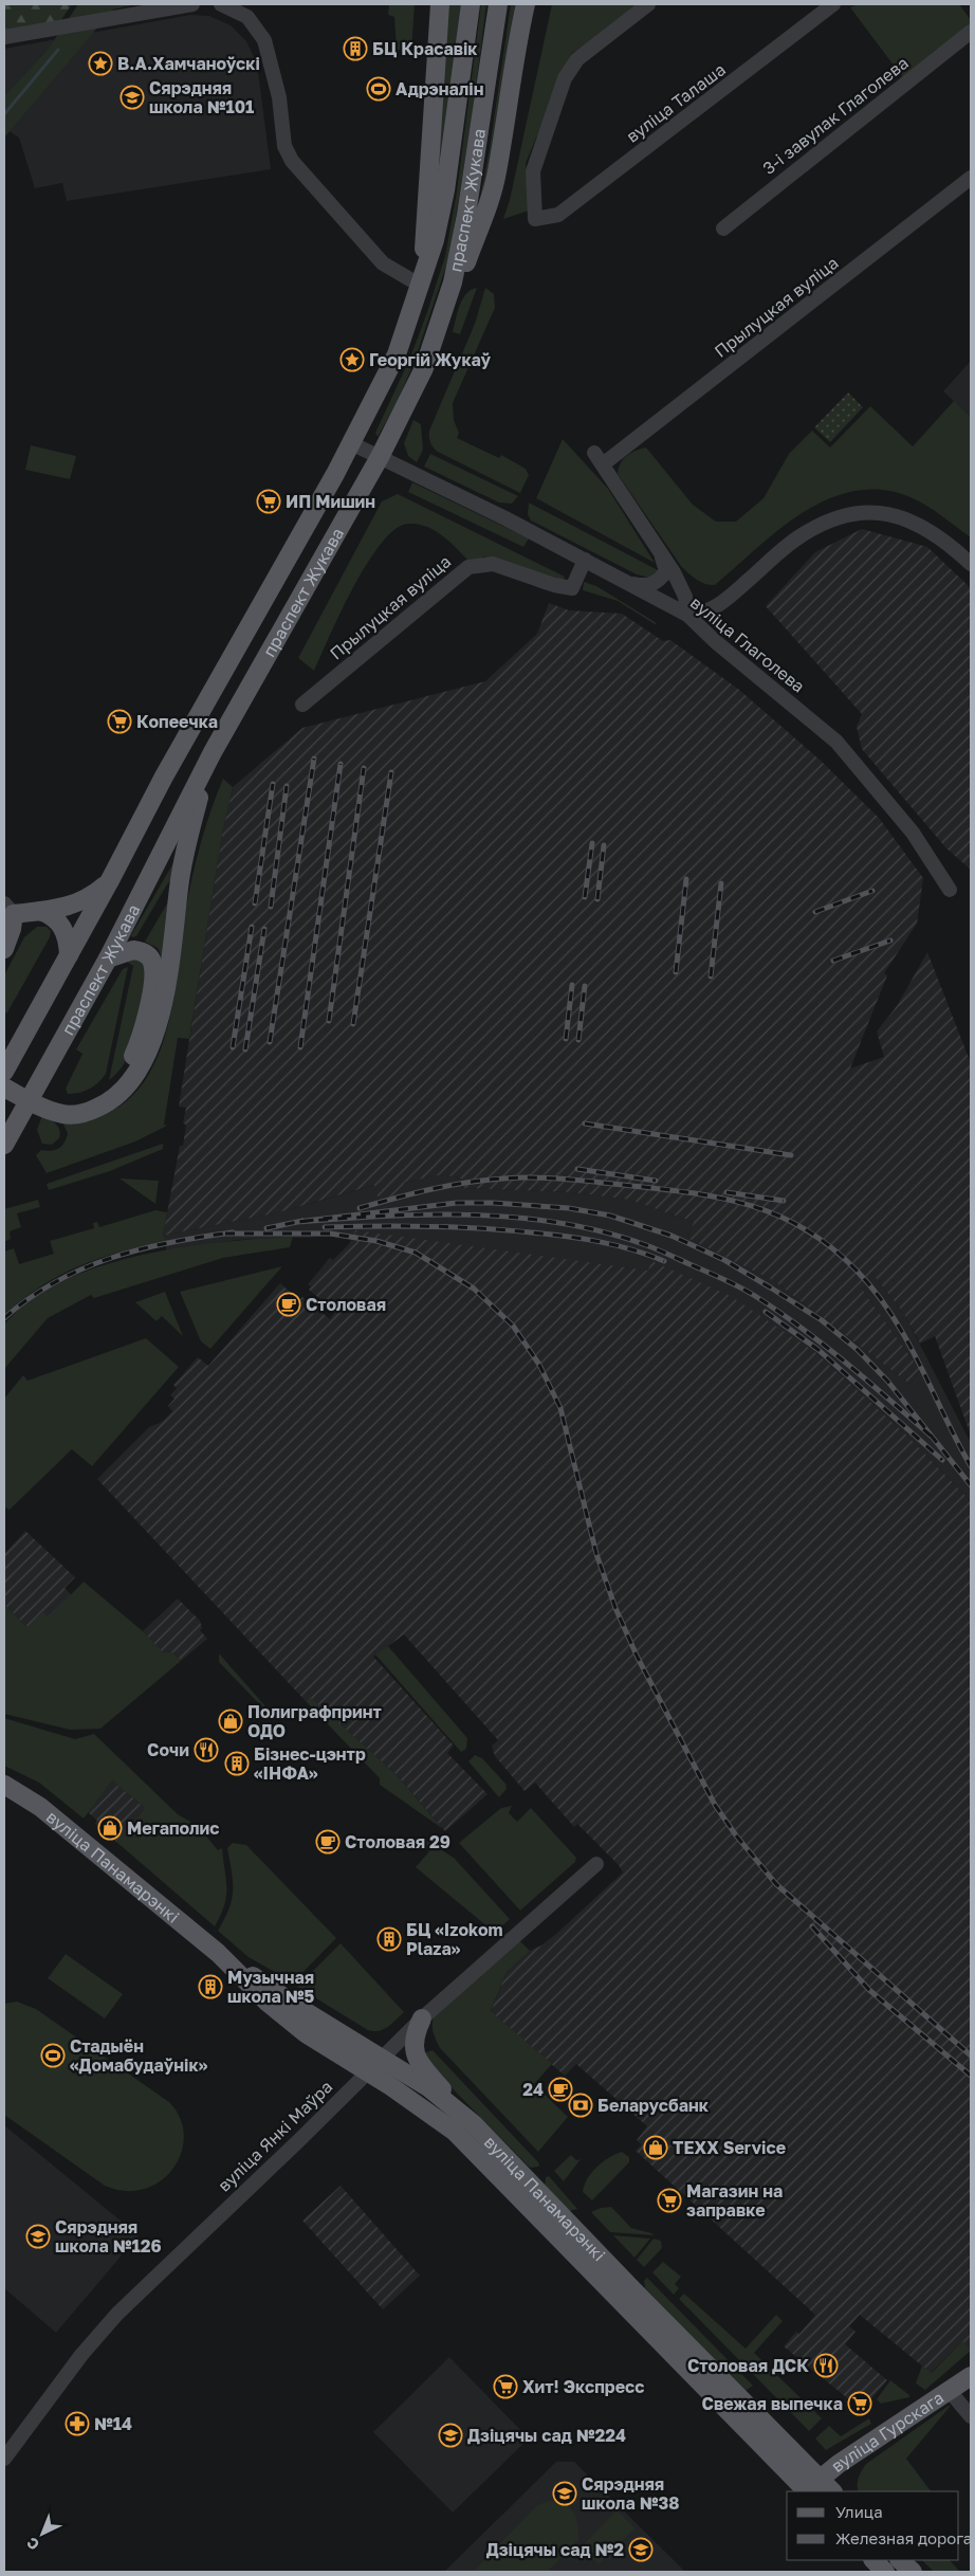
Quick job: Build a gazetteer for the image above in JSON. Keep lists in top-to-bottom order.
{
  "streets": {
    "main road": ["праспект Жукава", "вуліца Панамарэнкі", "вуліца Гурскага"],
    "street": [
      "вуліца Талаша",
      "3-і завулак Глаголева",
      "Прылуцкая вуліца",
      "вуліца Глаголева",
      "вуліца Янкі Маўра"
    ]
  },
  "crossings": [
    ["праспект Жукава", "вуліца Глаголева"],
    ["Прылуцкая вуліца", "вуліца Глаголева"],
    ["вуліца Панамарэнкі", "вуліца Янкі Маўра"],
    ["вуліца Панамарэнкі", "вуліца Гурскага"]
  ],
  "places": {
    "building": [
      "БЦ Красавік",
      "Бізнес-цэнтр «ІНФА»",
      "БЦ «Izokom Plaza»",
      "Музычная школа №5"
    ],
    "place": ["В.А.Хамчаноўскі", "Георгій Жукаў"],
    "sports": ["Адрэналін", "Стадыён «Домабудаўнік»"],
    "school or university": [
      "Сярэдняя школа №101",
      "Сярэдняя школа №126",
      "Дзіцячы сад №224",
      "Сярэдняя школа №38",
      "Дзіцячы сад №2"
    ],
    "supermarket": [
      "ИП Мишин",
      "Копеечка",
      "Магазин на заправке",
      "Хит! Экспресс",
      "Свежая выпечка"
    ],
    "cafe": ["Столовая", "Столовая 29", "24"],
    "shop": ["Полиграфпринт ОДО", "Мегаполис", "TEXX Service"],
    "restaurant": ["Сочи", "Столовая ДСК"],
    "bank": ["Беларусбанк"],
    "pharmacy": ["№14"]
  },
  "legend": ["Улица", "Железная дорога"],
  "north": "bottom left"
}
